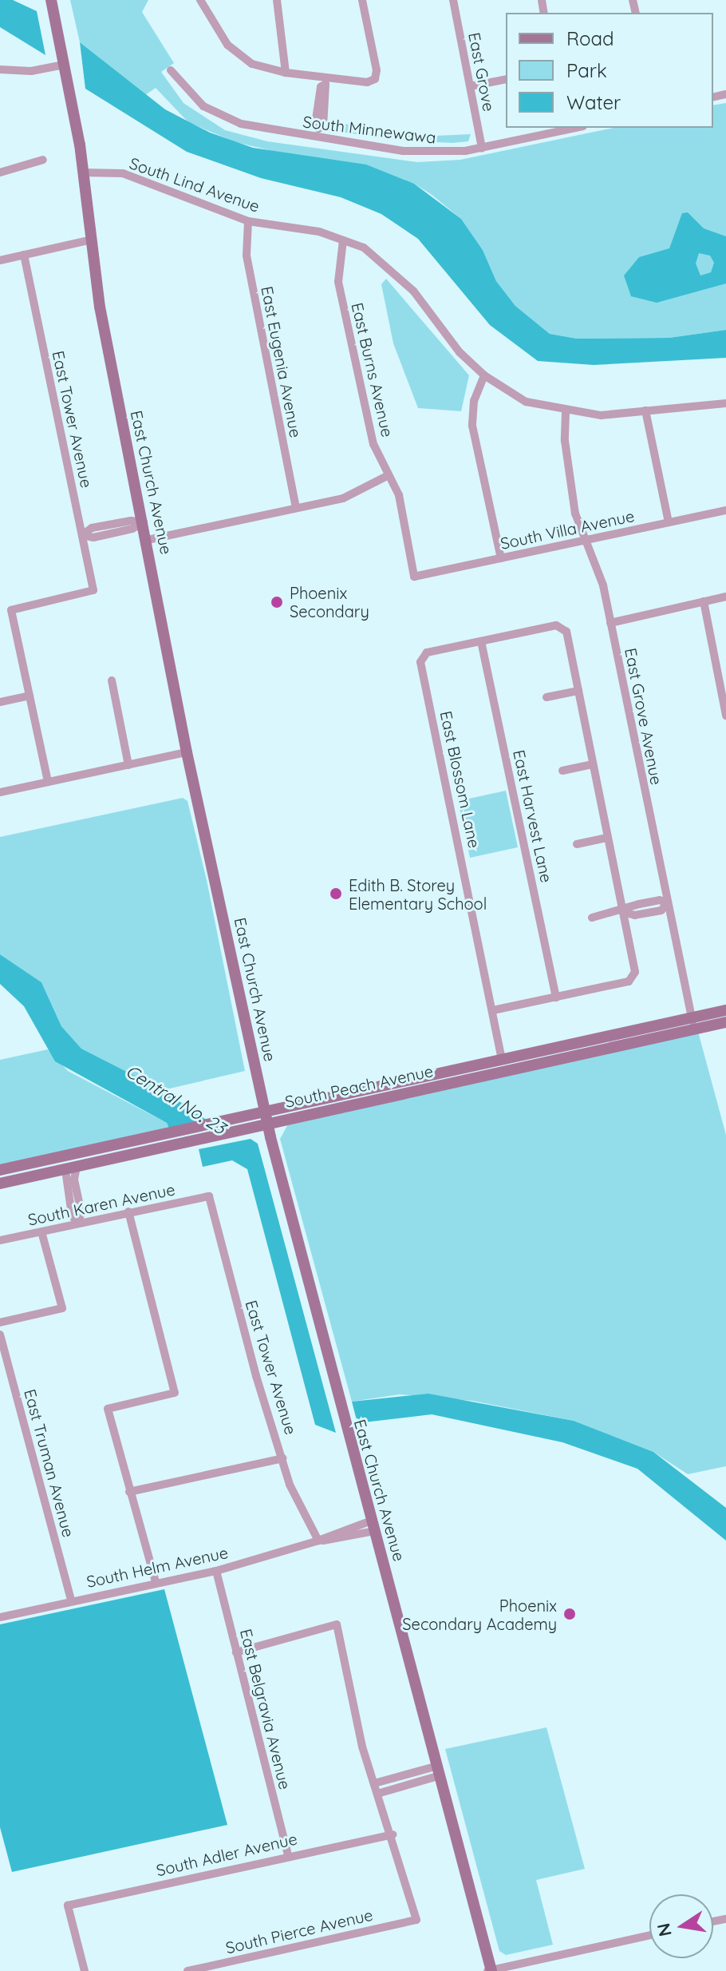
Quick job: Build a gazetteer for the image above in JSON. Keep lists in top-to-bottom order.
{
  "streets": {
    "street": [
      "East Grove",
      "South Minnewawa",
      "South Lind Avenue",
      "East Eugenia Avenue",
      "East Burns Avenue",
      "East Tower Avenue",
      "East Church Avenue",
      "South Villa Avenue",
      "East Grove Avenue",
      "East Blossom Lane",
      "East Harvest Lane",
      "South Peach Avenue",
      "South Karen Avenue",
      "East Truman Avenue",
      "South Helm Avenue",
      "East Belgravia Avenue",
      "South Adler Avenue",
      "South Pierce Avenue"
    ]
  },
  "crossings": [
    ["East Grove", "South Minnewawa"],
    ["South Lind Avenue", "East Eugenia Avenue"],
    ["South Lind Avenue", "East Burns Avenue"],
    ["South Lind Avenue", "East Church Avenue"],
    ["South Lind Avenue", "East Grove Avenue"],
    ["East Burns Avenue", "South Villa Avenue"],
    ["East Tower Avenue", "South Karen Avenue"],
    ["East Tower Avenue", "South Helm Avenue"],
    ["East Church Avenue", "South Peach Avenue"],
    ["East Church Avenue", "South Helm Avenue"],
    ["South Villa Avenue", "East Grove Avenue"],
    ["East Grove Avenue", "South Peach Avenue"],
    ["East Blossom Lane", "South Peach Avenue"],
    ["East Truman Avenue", "South Helm Avenue"],
    ["South Helm Avenue", "East Belgravia Avenue"],
    ["East Belgravia Avenue", "South Adler Avenue"],
    ["South Adler Avenue", "South Pierce Avenue"]
  ],
  "water": ["Central No. 23"],
  "places": ["Phoenix Secondary", "Edith B. Storey Elementary School", "Phoenix Secondary Academy"],
  "legend": ["Road", "Park", "Water"],
  "north": "left"
}
